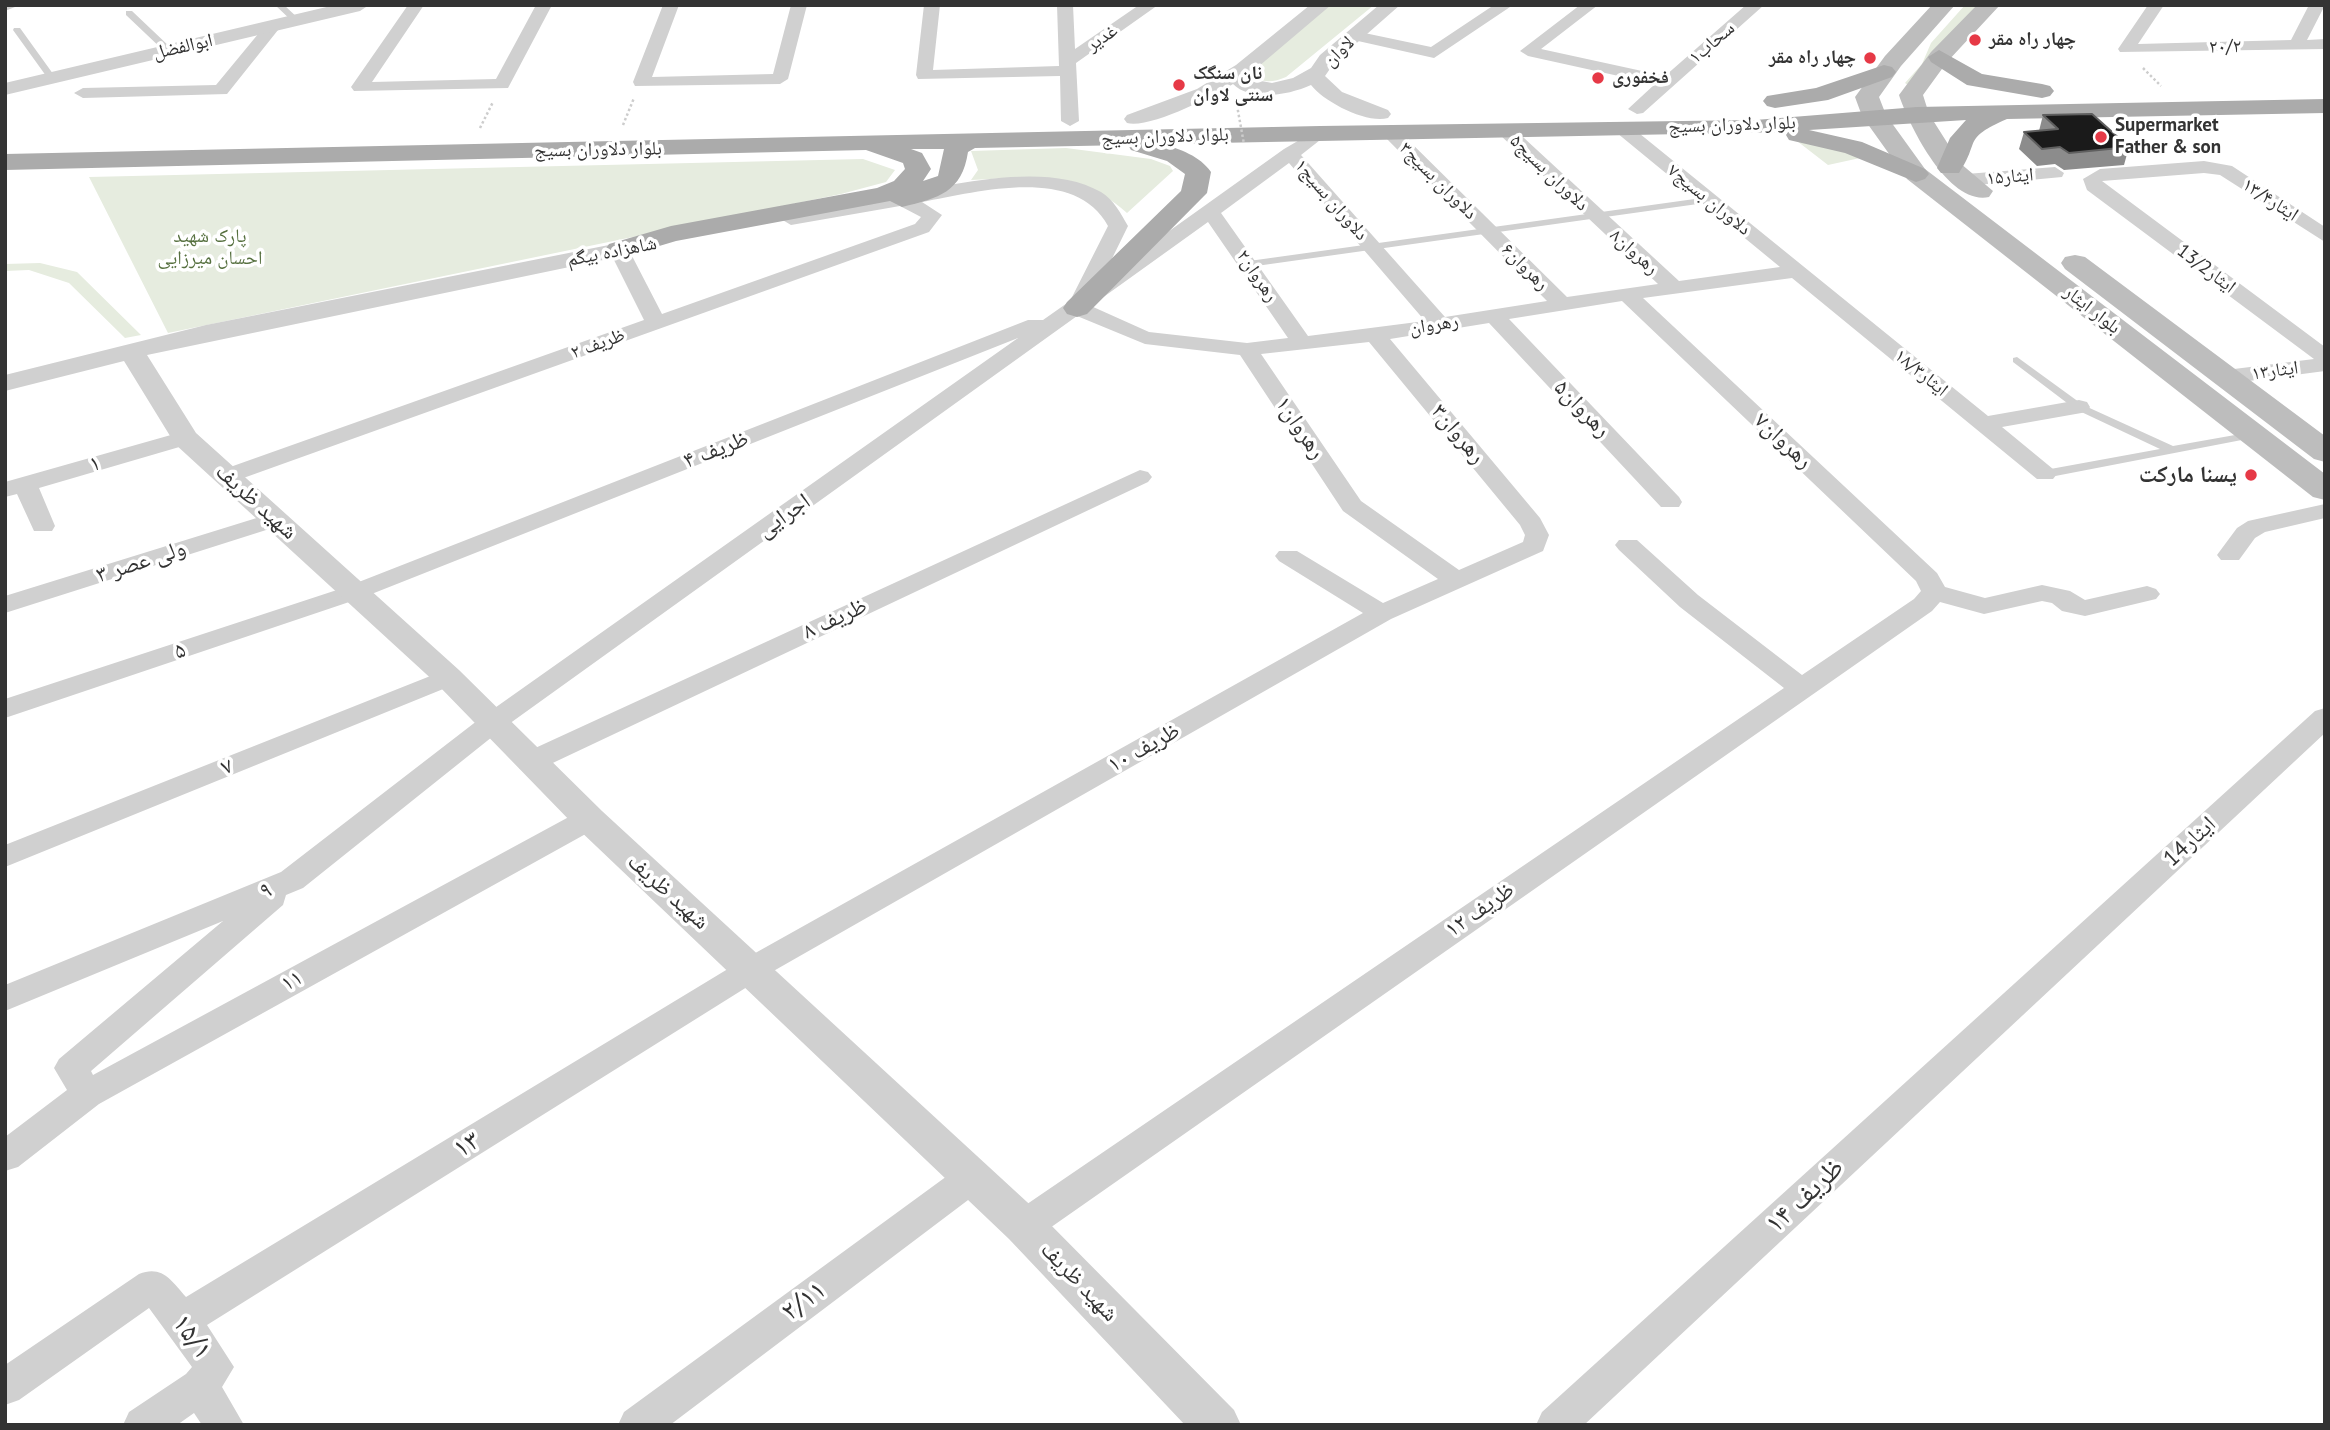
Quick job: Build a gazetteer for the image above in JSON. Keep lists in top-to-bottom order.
{
  "streets": {
    "main road": ["بلوار دلاوران بسیج", "بلوار ایثار"],
    "street": [
      "غدیر",
      "۱سحاب",
      "ابوالفضل",
      "۲۰/۲",
      "لاوان",
      "دلاوران بسیج۵",
      "ایثار۱۵",
      "دلاوران بسیج۳",
      "دلاوران بسیج۱",
      "دلاوران بسیج۷",
      "ایثار۱۳/۴",
      "شاهزاده بیگم",
      "رهروان۸",
      "رهروان۶",
      "ایثار13/2",
      "رهروان۲",
      "رهروان",
      "ظریف ۲",
      "ایثار۱۳",
      "ایثار۱۸/۳",
      "رهروان۵",
      "رهروان۱",
      "رهروان۳",
      "رهروان۷",
      "ظریف ۴",
      "۱",
      "شهید ظریف",
      "اجرایی",
      "ولی عصر ۳",
      "ظریف ۸",
      "۵",
      "ظریف ۱۰",
      "۷",
      "ایثار14",
      "۹",
      "ظریف ۱۲",
      "۱۱",
      "۱۳",
      "ظریف ۱۴",
      "۲/۱۱",
      "۱۵/۱"
    ]
  },
  "crossings": [
    ["غدیر", "بلوار دلاوران بسیج"],
    ["۱سحاب", "بلوار دلاوران بسیج"],
    ["۱سحاب", "دلاوران بسیج۷"],
    ["لاوان", "بلوار دلاوران بسیج"],
    ["لاوان", "دلاوران بسیج۳"],
    ["بلوار دلاوران بسیج", "دلاوران بسیج۵"],
    ["بلوار دلاوران بسیج", "دلاوران بسیج۳"],
    ["بلوار دلاوران بسیج", "دلاوران بسیج۷"],
    ["بلوار دلاوران بسیج", "بلوار ایثار"],
    ["دلاوران بسیج۵", "رهروان۸"],
    ["ایثار۱۵", "بلوار ایثار"],
    ["دلاوران بسیج۳", "رهروان۶"],
    ["دلاوران بسیج۱", "رهروان"],
    ["دلاوران بسیج۷", "رهروان"],
    ["دلاوران بسیج۷", "ایثار۱۸/۳"],
    ["ایثار۱۳/۴", "ایثار13/2"],
    ["شاهزاده بیگم", "رهروان"],
    ["شاهزاده بیگم", "ظریف ۲"],
    ["شاهزاده بیگم", "ظریف ۴"],
    ["شاهزاده بیگم", "شهید ظریف"],
    ["شاهزاده بیگم", "اجرایی"],
    ["رهروان۸", "رهروان"],
    ["رهروان۶", "رهروان"],
    ["رهروان۲", "رهروان"],
    ["بلوار ایثار", "ایثار۱۳"],
    ["رهروان", "ایثار۱۸/۳"],
    ["رهروان", "رهروان۵"],
    ["رهروان", "رهروان۱"],
    ["رهروان", "رهروان۳"],
    ["رهروان", "رهروان۷"],
    ["رهروان", "ظریف ۴"],
    ["رهروان", "اجرایی"],
    ["ظریف ۲", "شهید ظریف"],
    ["رهروان۱", "ظریف ۱۰"],
    ["رهروان۳", "ظریف ۱۰"],
    ["رهروان۷", "ظریف ۱۲"],
    ["ظریف ۴", "شهید ظریف"],
    ["ظریف ۴", "اجرایی"],
    ["ظریف ۴", "۵"],
    ["۱", "شهید ظریف"],
    ["شهید ظریف", "اجرایی"],
    ["شهید ظریف", "ولی عصر ۳"],
    ["شهید ظریف", "ظریف ۸"],
    ["شهید ظریف", "۵"],
    ["شهید ظریف", "ظریف ۱۰"],
    ["شهید ظریف", "۷"],
    ["شهید ظریف", "۹"],
    ["شهید ظریف", "ظریف ۱۲"],
    ["شهید ظریف", "۱۱"],
    ["شهید ظریف", "۱۳"],
    ["شهید ظریف", "۲/۱۱"],
    ["اجرایی", "۹"],
    ["ظریف ۱۰", "۱۳"],
    ["ایثار14", "ظریف ۱۴"],
    ["۱۳", "۱۵/۱"]
  ],
  "parks": ["پارک شهید احسان میرزایی"],
  "places": [
    "چهار راه مقر",
    "چهار راه مقر‍",
    "فخفوری",
    "نان سنگک سنتی لاوان",
    "Supermarket Father & son",
    "یسنا مارکت"
  ]
}
